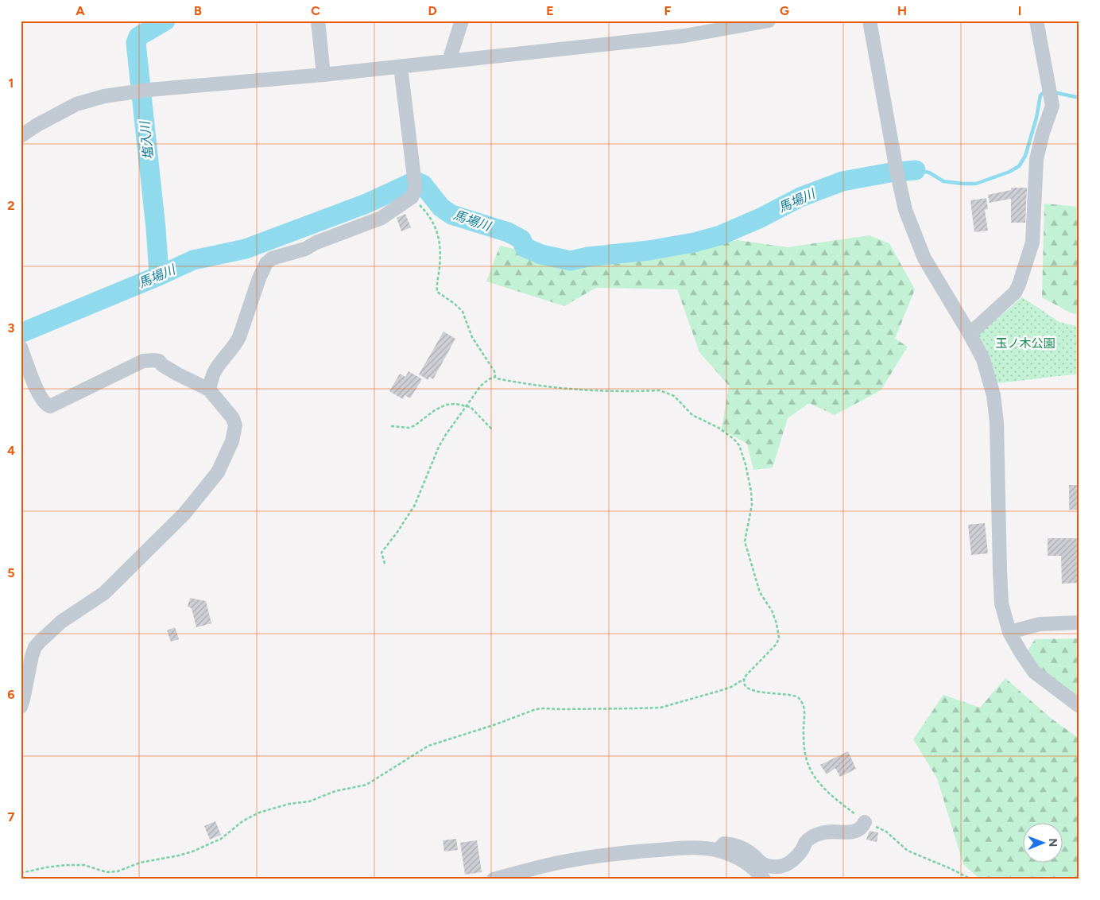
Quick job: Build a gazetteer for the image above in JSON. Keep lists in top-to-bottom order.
{
  "water": ["塩入川", "馬場川"],
  "parks": ["玉ノ木公園"],
  "north": "right",
  "grid": {
    "columns": [
      "A",
      "B",
      "C",
      "D",
      "E",
      "F",
      "G",
      "H",
      "I"
    ],
    "rows": [
      "1",
      "2",
      "3",
      "4",
      "5",
      "6",
      "7"
    ]
  }
}
